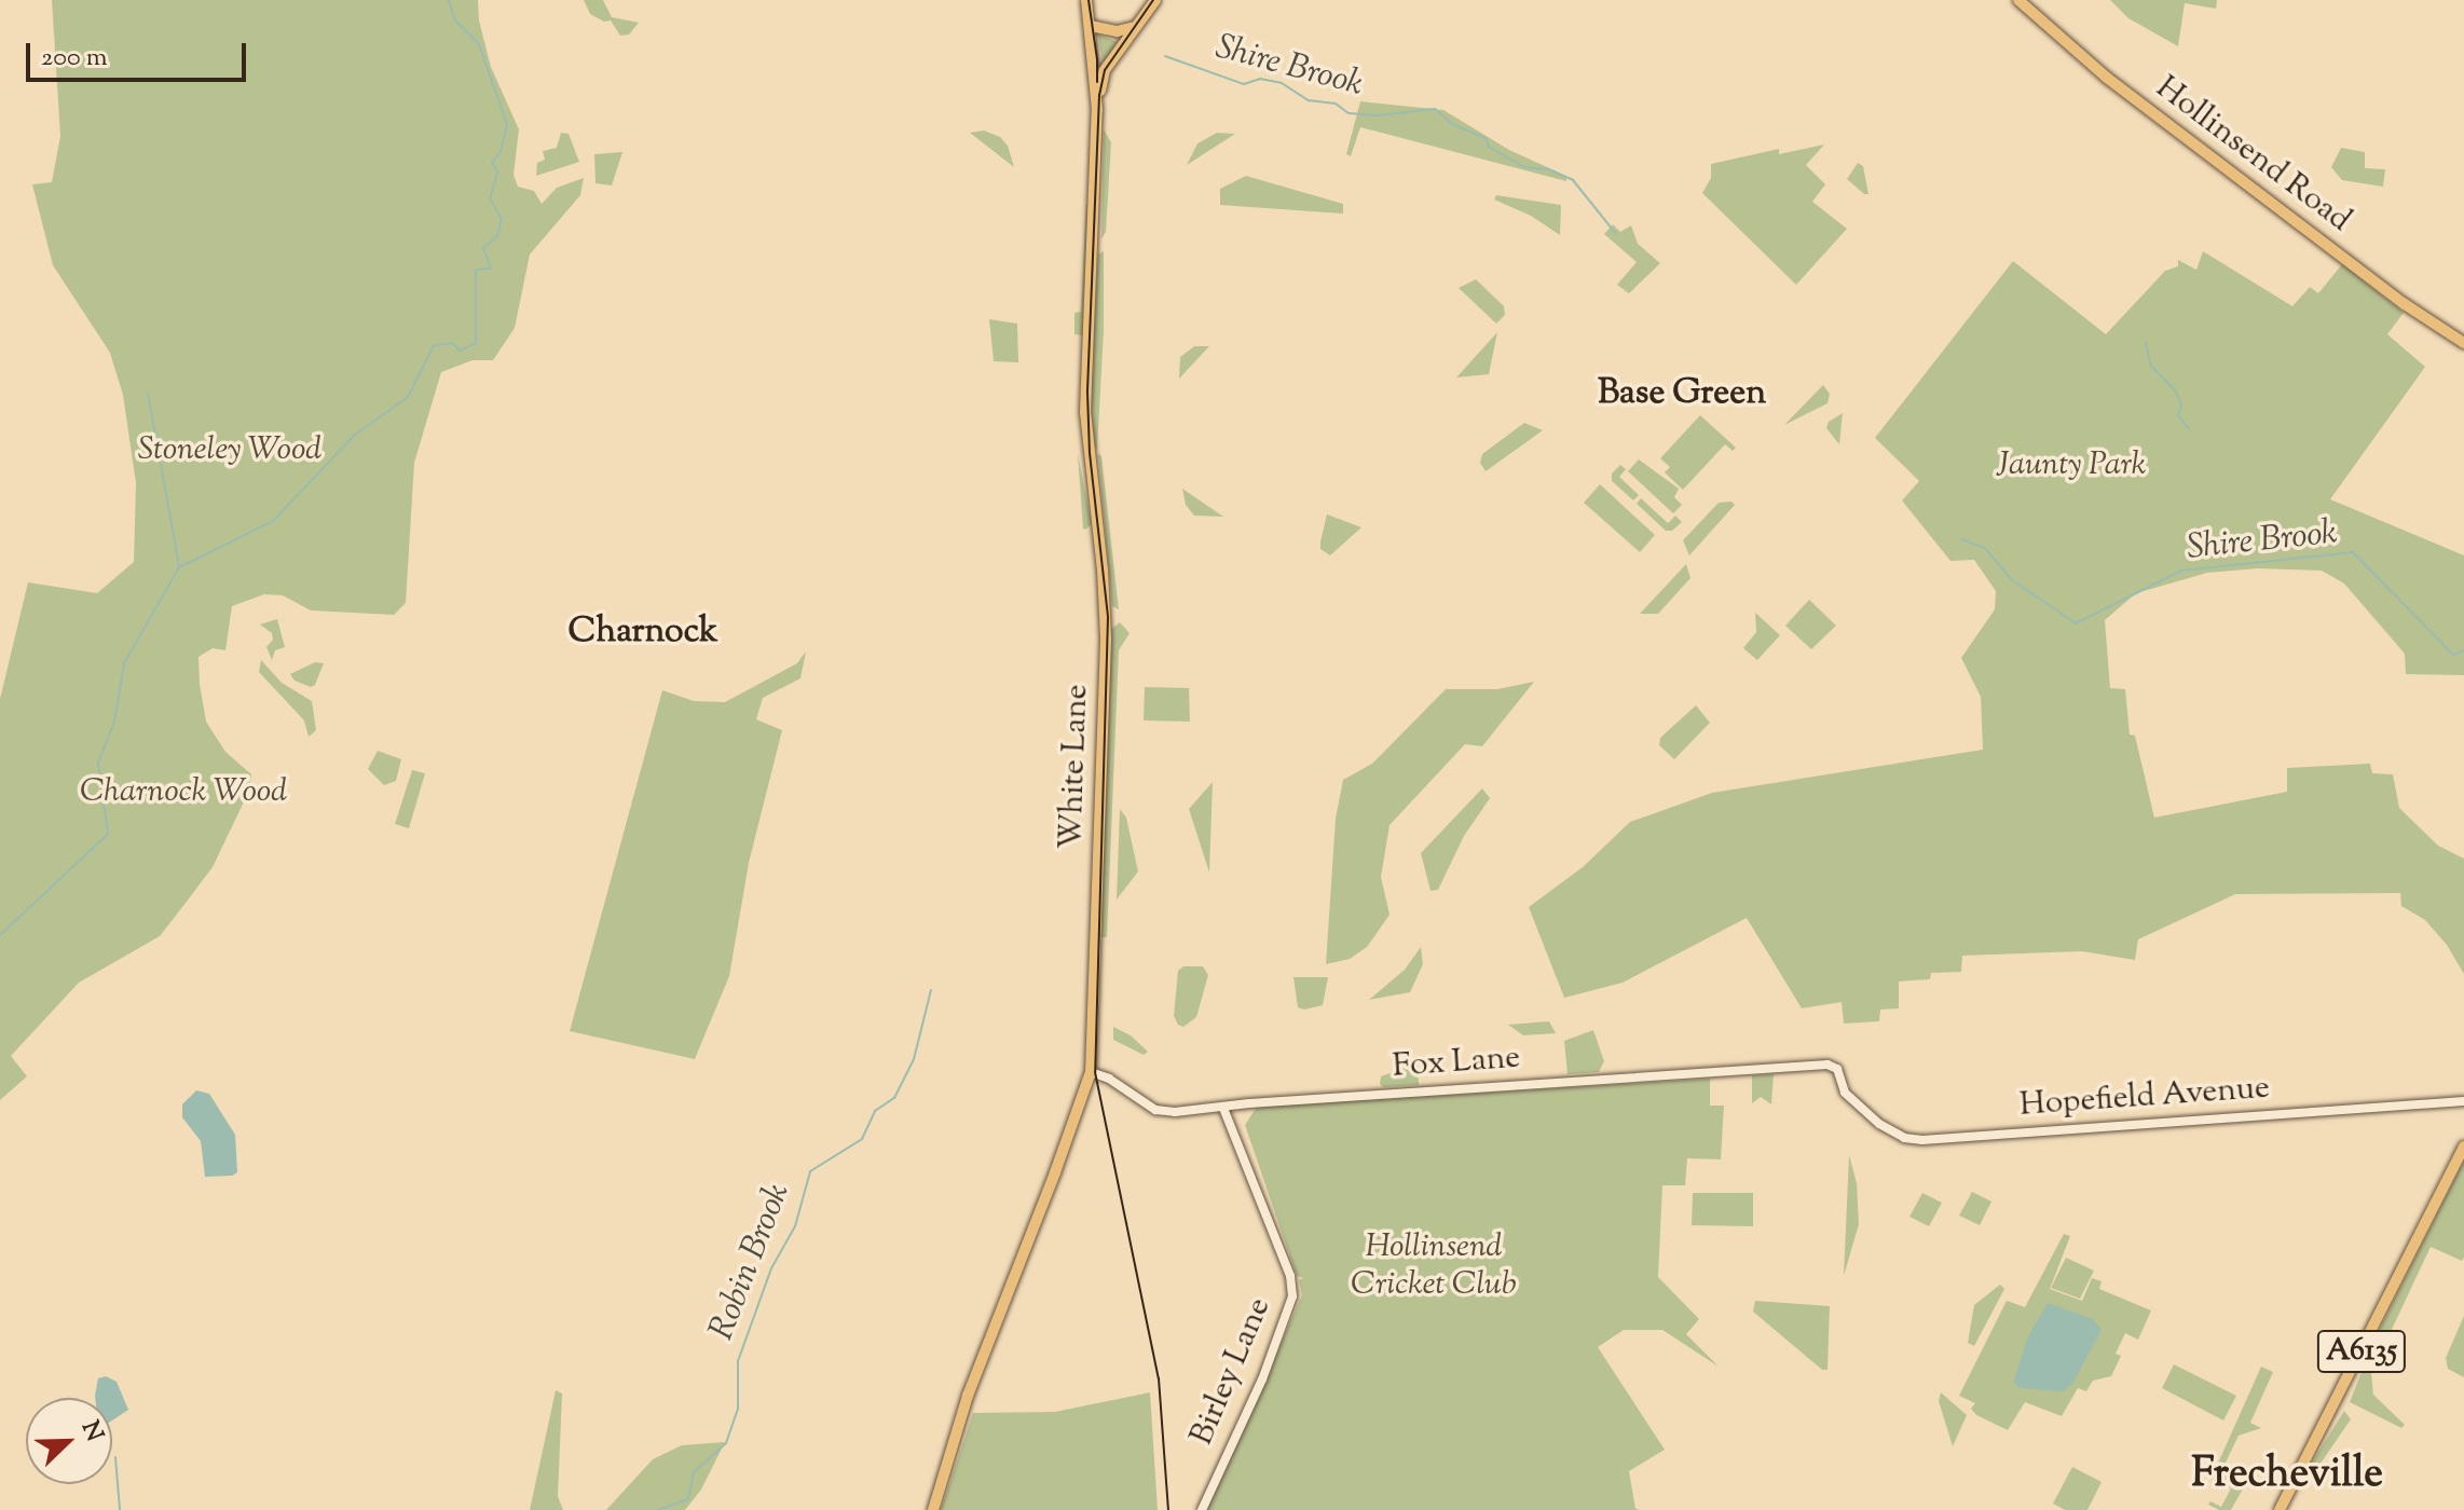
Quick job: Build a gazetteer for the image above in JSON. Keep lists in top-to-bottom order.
{
  "streets": {
    "main road": ["Hollinsend Road", "White Lane", "A6135"],
    "street": ["Fox Lane", "Hopefield Avenue", "Birley Lane"]
  },
  "crossings": [
    ["White Lane", "Fox Lane"],
    ["Fox Lane", "Hopefield Avenue"],
    ["Fox Lane", "Birley Lane"]
  ],
  "districts": ["Base Green", "Charnock", "Frecheville"],
  "water": ["Shire Brook", "Robin Brook"],
  "parks": [
    "Stoneley Wood",
    "Jaunty Park",
    "Charnock Wood",
    "Hollinsend Cricket Club"
  ],
  "scale_bar": "200 m",
  "north": "top right"
}
